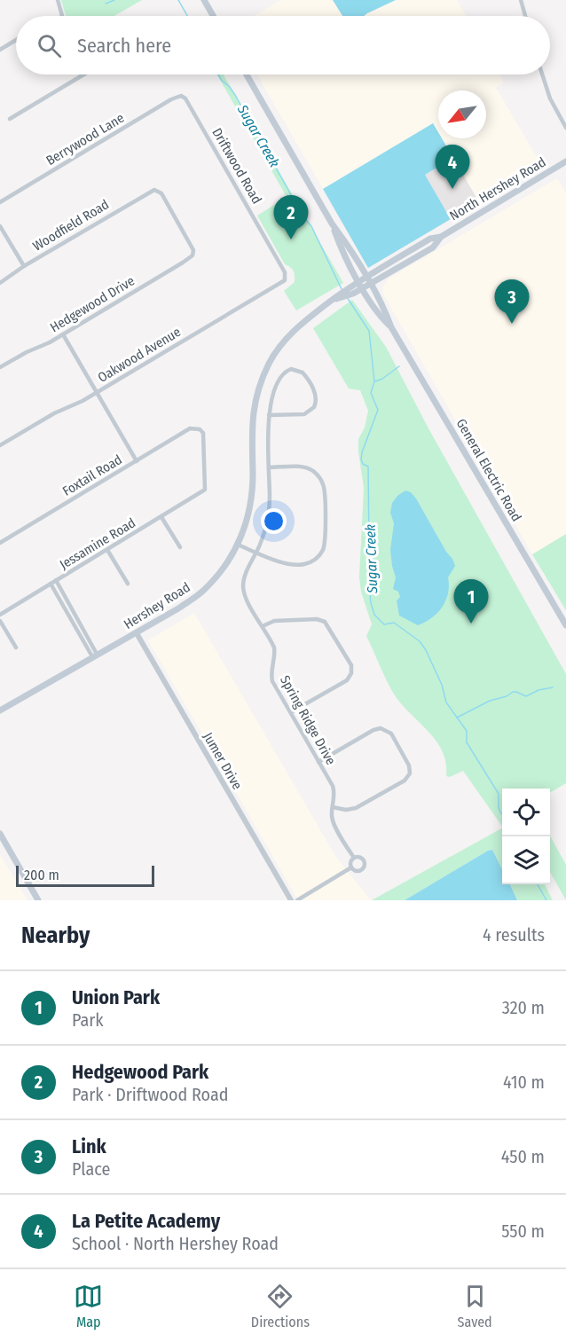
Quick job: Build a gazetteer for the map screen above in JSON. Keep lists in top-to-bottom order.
{
  "streets": {
    "main road": ["North Hershey Road", "General Electric Road", "Hershey Road"],
    "street": [
      "Berrywood Lane",
      "Driftwood Road",
      "Woodfield Road",
      "Hedgewood Drive",
      "Oakwood Avenue",
      "Foxtail Road",
      "Jessamine Road",
      "Spring Ridge Drive",
      "Jumer Drive"
    ]
  },
  "crossings": [
    ["Berrywood Lane", "Driftwood Road"],
    ["Driftwood Road", "Oakwood Avenue"],
    ["North Hershey Road", "General Electric Road"],
    ["North Hershey Road", "Hershey Road"],
    ["Woodfield Road", "Hedgewood Drive"],
    ["General Electric Road", "Hershey Road"],
    ["Foxtail Road", "Jessamine Road"],
    ["Hershey Road", "Jumer Drive"]
  ],
  "water": ["Sugar Creek"],
  "scale_bar": "200 m",
  "north": "bottom left",
  "page": {
    "search": "Search here",
    "pins": [
      "4",
      "2",
      "3",
      "1"
    ],
    "scale": "200 m",
    "heading": ["Nearby", "4 results"],
    "list": [
      {
        "mark": "1",
        "name": "Union Park",
        "note": "Park",
        "value": "320 m"
      },
      {
        "mark": "2",
        "name": "Hedgewood Park",
        "note": "Park · Driftwood Road",
        "value": "410 m"
      },
      {
        "mark": "3",
        "name": "Link",
        "note": "Place",
        "value": "450 m"
      },
      {
        "mark": "4",
        "name": "La Petite Academy",
        "note": "School · North Hershey Road",
        "value": "550 m"
      }
    ],
    "nav": ["Map", "Directions", "Saved"]
  }
}
